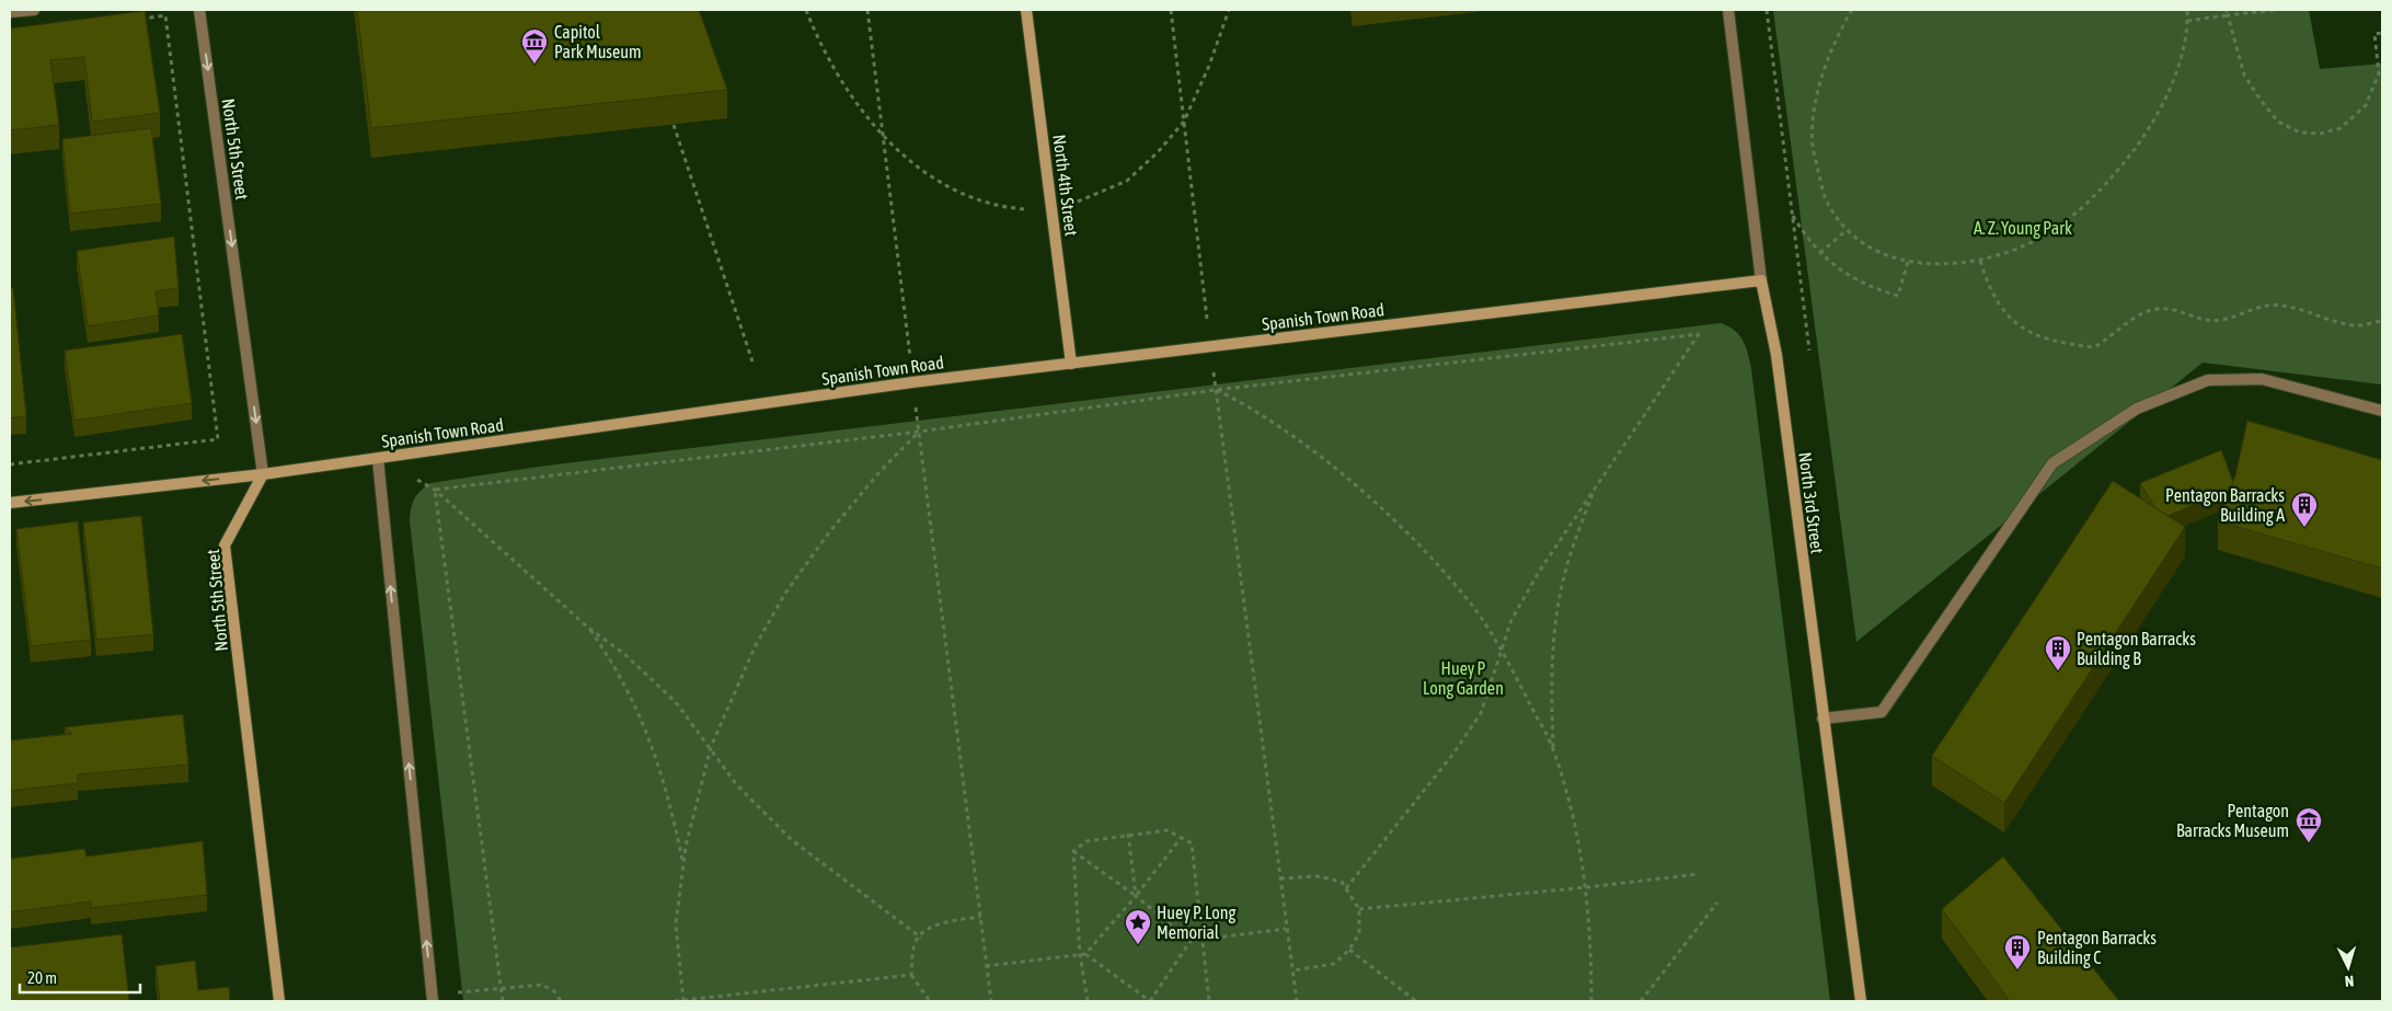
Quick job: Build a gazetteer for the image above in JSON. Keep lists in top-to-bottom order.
{
  "streets": {
    "street": [
      "North 5th Street",
      "North 4th Street",
      "Spanish Town Road",
      "North 3rd Street"
    ]
  },
  "crossings": [
    ["North 5th Street", "Spanish Town Road"],
    ["North 4th Street", "Spanish Town Road"],
    ["Spanish Town Road", "North 3rd Street"]
  ],
  "one_way": ["North 5th Street"],
  "parks": ["A. Z. Young Park", "Huey P Long Garden"],
  "places": {
    "museum": ["Capitol Park Museum", "Pentagon Barracks Museum"],
    "building": ["Pentagon Barracks Building A", "Pentagon Barracks Building B", "Pentagon Barracks Building C"],
    "place": ["Huey P. Long Memorial"]
  },
  "scale_bar": "20 m",
  "north": "bottom"
}
